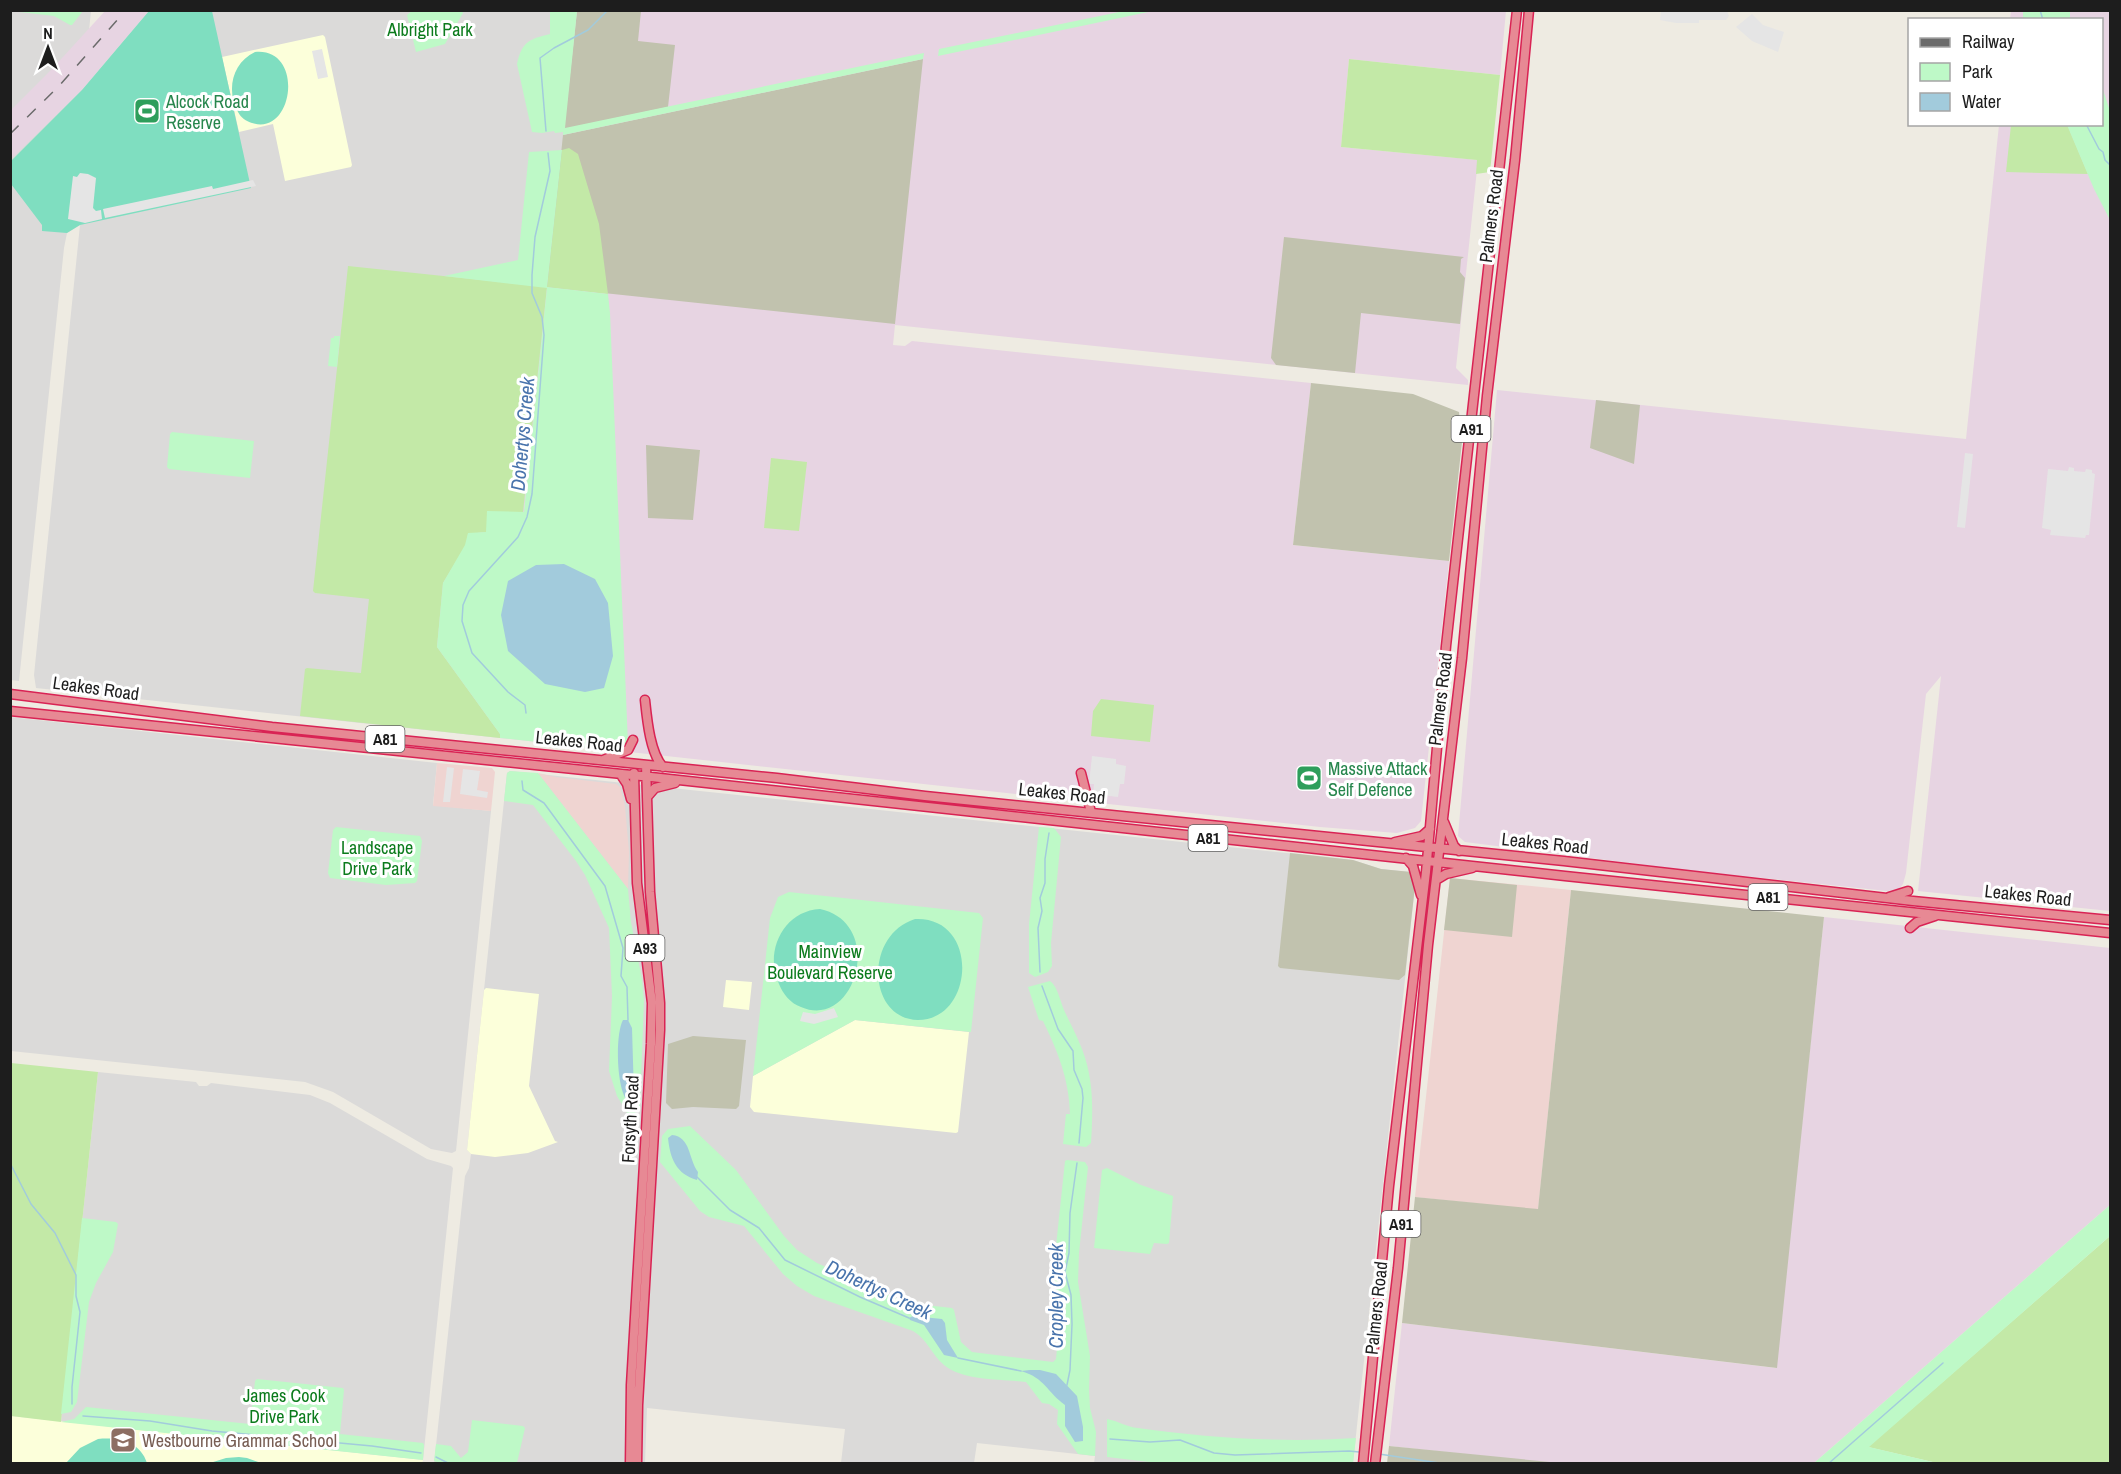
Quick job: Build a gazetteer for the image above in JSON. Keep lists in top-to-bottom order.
{
  "streets": {
    "highway": [
      "Palmers Road",
      "A91",
      "Leakes Road",
      "A81",
      "A93",
      "Forsyth Road"
    ]
  },
  "crossings": [
    ["Palmers Road", "Leakes Road"],
    ["Leakes Road", "A93"],
    ["Leakes Road", "Forsyth Road"],
    ["A93", "Forsyth Road"]
  ],
  "water": ["Dohertys Creek", "Cropley Creek"],
  "parks": [
    "Albright Park",
    "Landscape Drive Park",
    "Mainview Boulevard Reserve",
    "James Cook Drive Park"
  ],
  "places": {
    "sports": ["Alcock Road Reserve", "Massive Attack Self Defence"],
    "school or university": ["Westbourne Grammar School"]
  },
  "legend": ["Railway", "Park", "Water"],
  "north": "top"
}
